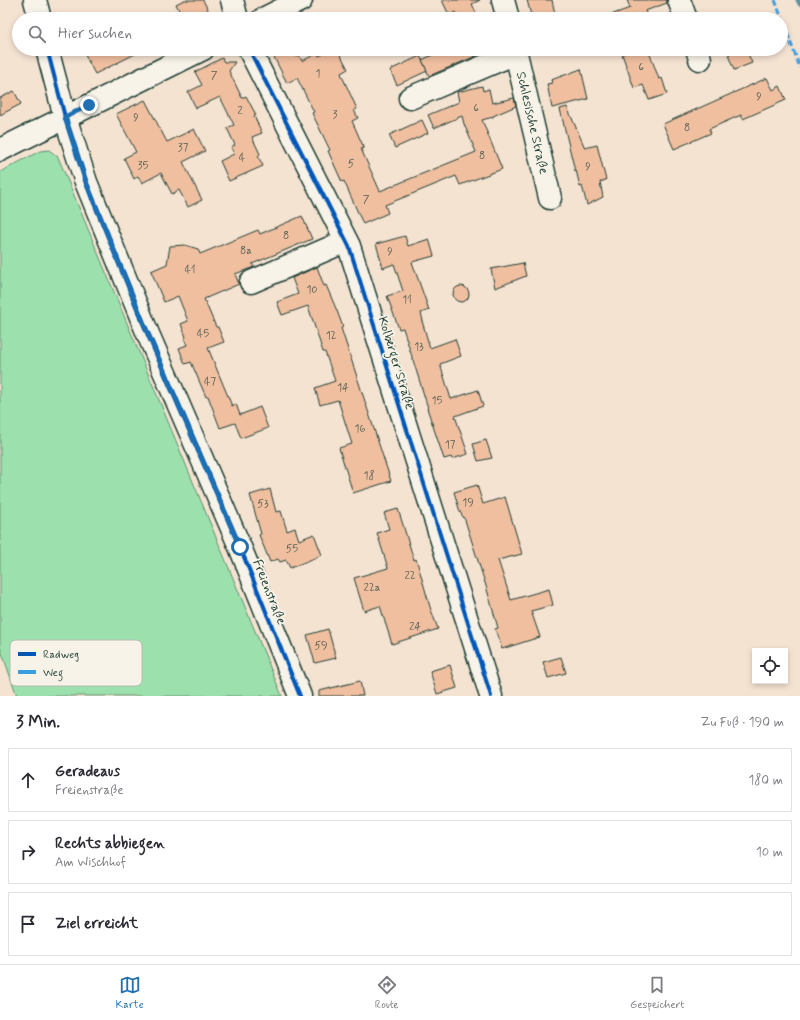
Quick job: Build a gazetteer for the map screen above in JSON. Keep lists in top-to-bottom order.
{
  "streets": {
    "street": ["Schlesische Straße", "Kolberger Straße", "Freienstraße"]
  },
  "house_numbers": [
    "6",
    "1",
    "7",
    "9",
    "6",
    "2",
    "3",
    "9",
    "8",
    "37",
    "8",
    "4",
    "5",
    "35",
    "9",
    "7",
    "8",
    "8a",
    "9",
    "41",
    "10",
    "11",
    "45",
    "12",
    "13",
    "47",
    "14",
    "15",
    "16",
    "17",
    "18",
    "19",
    "53",
    "55",
    "22",
    "22a",
    "24",
    "59"
  ],
  "legend": ["Radweg", "Weg"],
  "page": {
    "search": "Hier suchen",
    "heading": ["3 Min.", "Zu Fuß · 190 m"],
    "list": [
      ["Geradeaus", "Freienstraße", "180 m"],
      ["Rechts abbiegen", "Am Wischhof", "10 m"],
      "Ziel erreicht"
    ],
    "nav": ["Karte", "Route", "Gespeichert"]
  }
}
